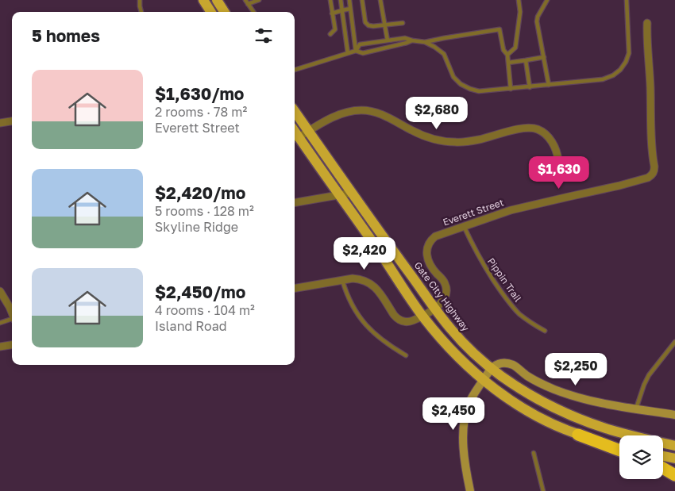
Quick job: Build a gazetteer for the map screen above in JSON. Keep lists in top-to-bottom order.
{
  "streets": {
    "main road": ["Gate City Highway"],
    "street": ["Everett Street"],
    "lane": ["Pippin Trail"]
  },
  "crossings": [
    ["Everett Street", "Pippin Trail"],
    ["Everett Street", "Gate City Highway"]
  ],
  "page": {
    "heading": "5 homes",
    "list": [
      {
        "name": "$1,630/mo",
        "note": "2 rooms · 78 m² · Everett Street"
      },
      {
        "name": "$2,420/mo",
        "note": "5 rooms · 128 m² · Skyline Ridge"
      },
      {
        "name": "$2,450/mo",
        "note": "4 rooms · 104 m² · Island Road"
      }
    ],
    "price": [
      "$2,680",
      "$1,630",
      "$2,420",
      "$2,250",
      "$2,450"
    ]
  }
}
